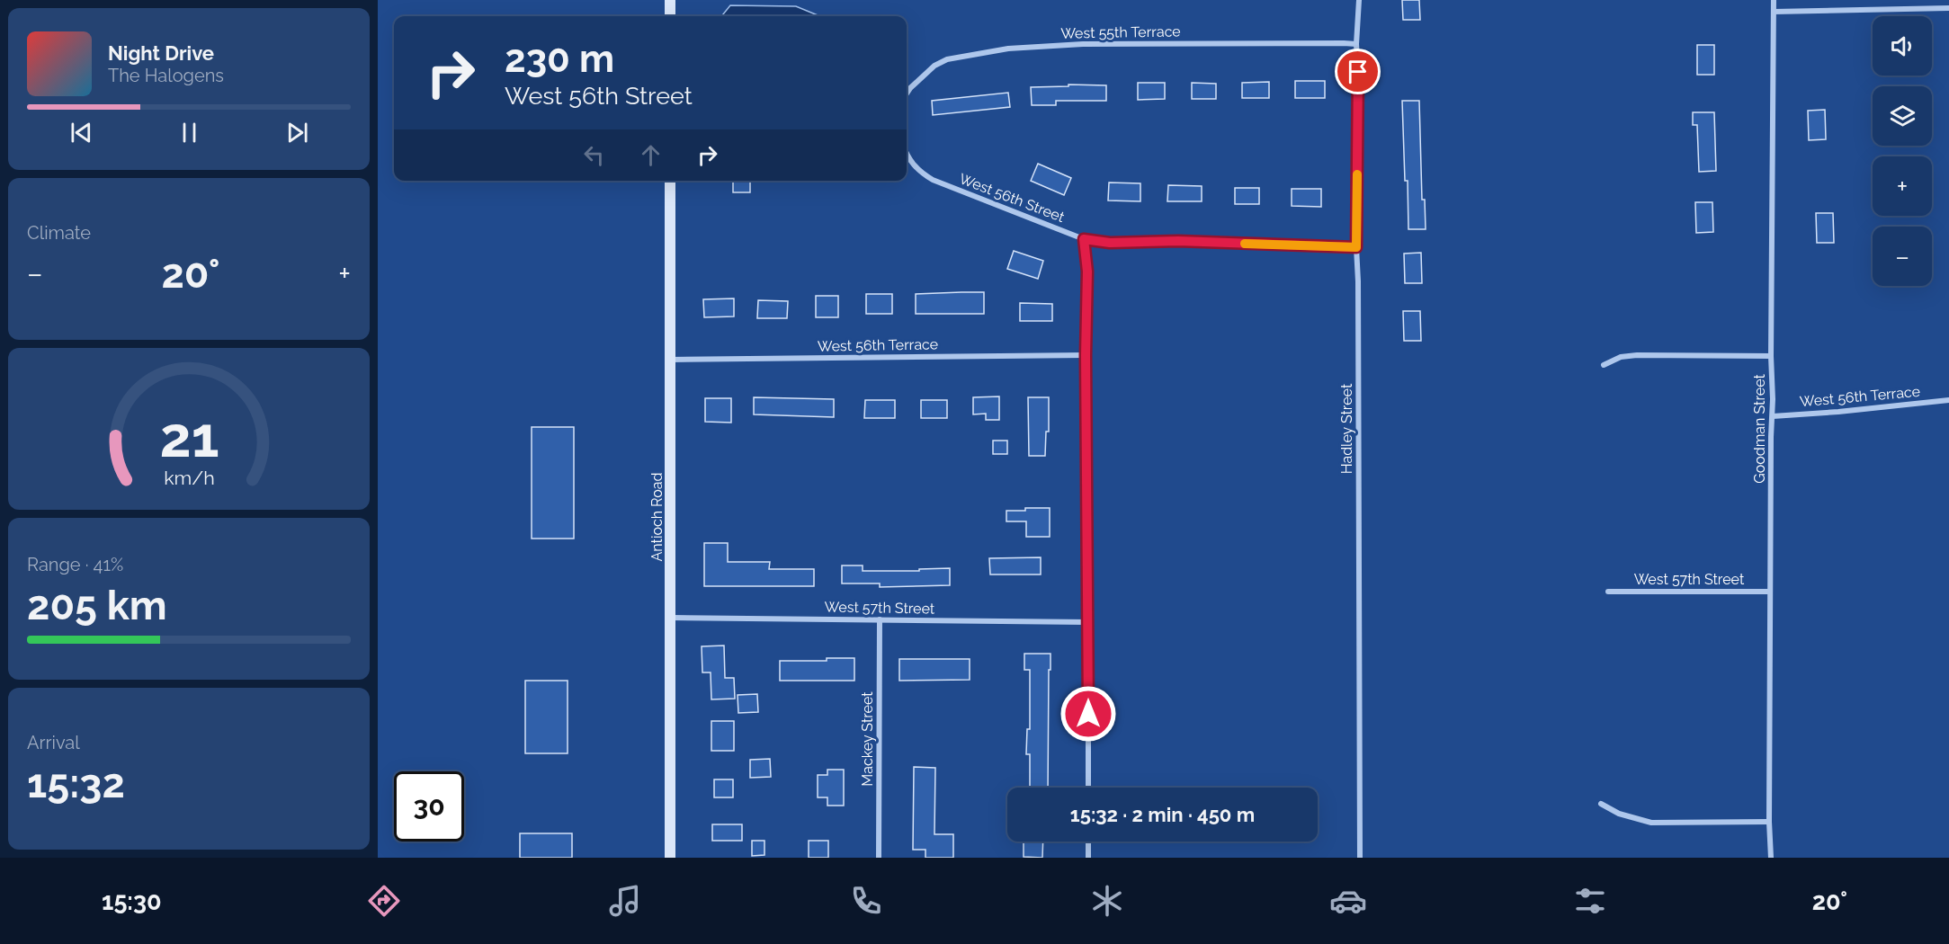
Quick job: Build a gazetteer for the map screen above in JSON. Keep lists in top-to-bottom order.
{
  "streets": {
    "main road": ["Antioch Road"],
    "street": [
      "West 55th Terrace",
      "West 56th Street",
      "West 56th Terrace",
      "Hadley Street",
      "Goodman Street",
      "West 57th Street",
      "Mackey Street"
    ]
  },
  "crossings": [
    ["West 55th Terrace", "Hadley Street"],
    ["West 56th Street", "Hadley Street"],
    ["West 56th Terrace", "Goodman Street"],
    ["West 56th Terrace", "Antioch Road"],
    ["Goodman Street", "West 57th Street"],
    ["Antioch Road", "West 57th Street"],
    ["West 57th Street", "Mackey Street"]
  ],
  "page": {
    "map_buttons": ["+", "−"],
    "turn": ["230 m", "West 56th Street"],
    "song": ["Night Drive", "The Halogens"],
    "tile": [
      "Climate",
      ["Range · 41%", "205 km"],
      ["Arrival", "15:32"]
    ],
    "heat": ["−", "20°", "+"],
    "limit": "30",
    "trip": "15:32 · 2 min · 450 m",
    "tabs": ["15:30", "20°"],
    "gauge": ["21", "km/h"]
  }
}
